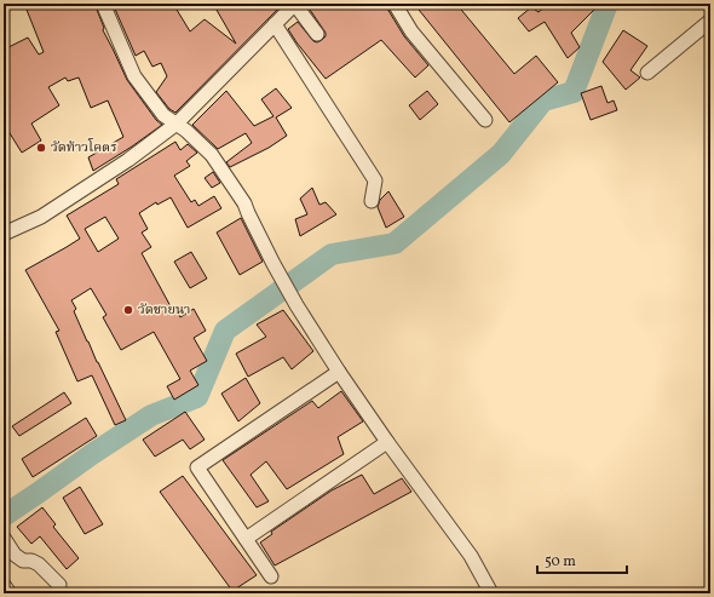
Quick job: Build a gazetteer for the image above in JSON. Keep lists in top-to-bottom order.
{
  "places": ["วัดท้าวโคตร", "วัดชายนา"],
  "scale_bar": "50 m"
}
